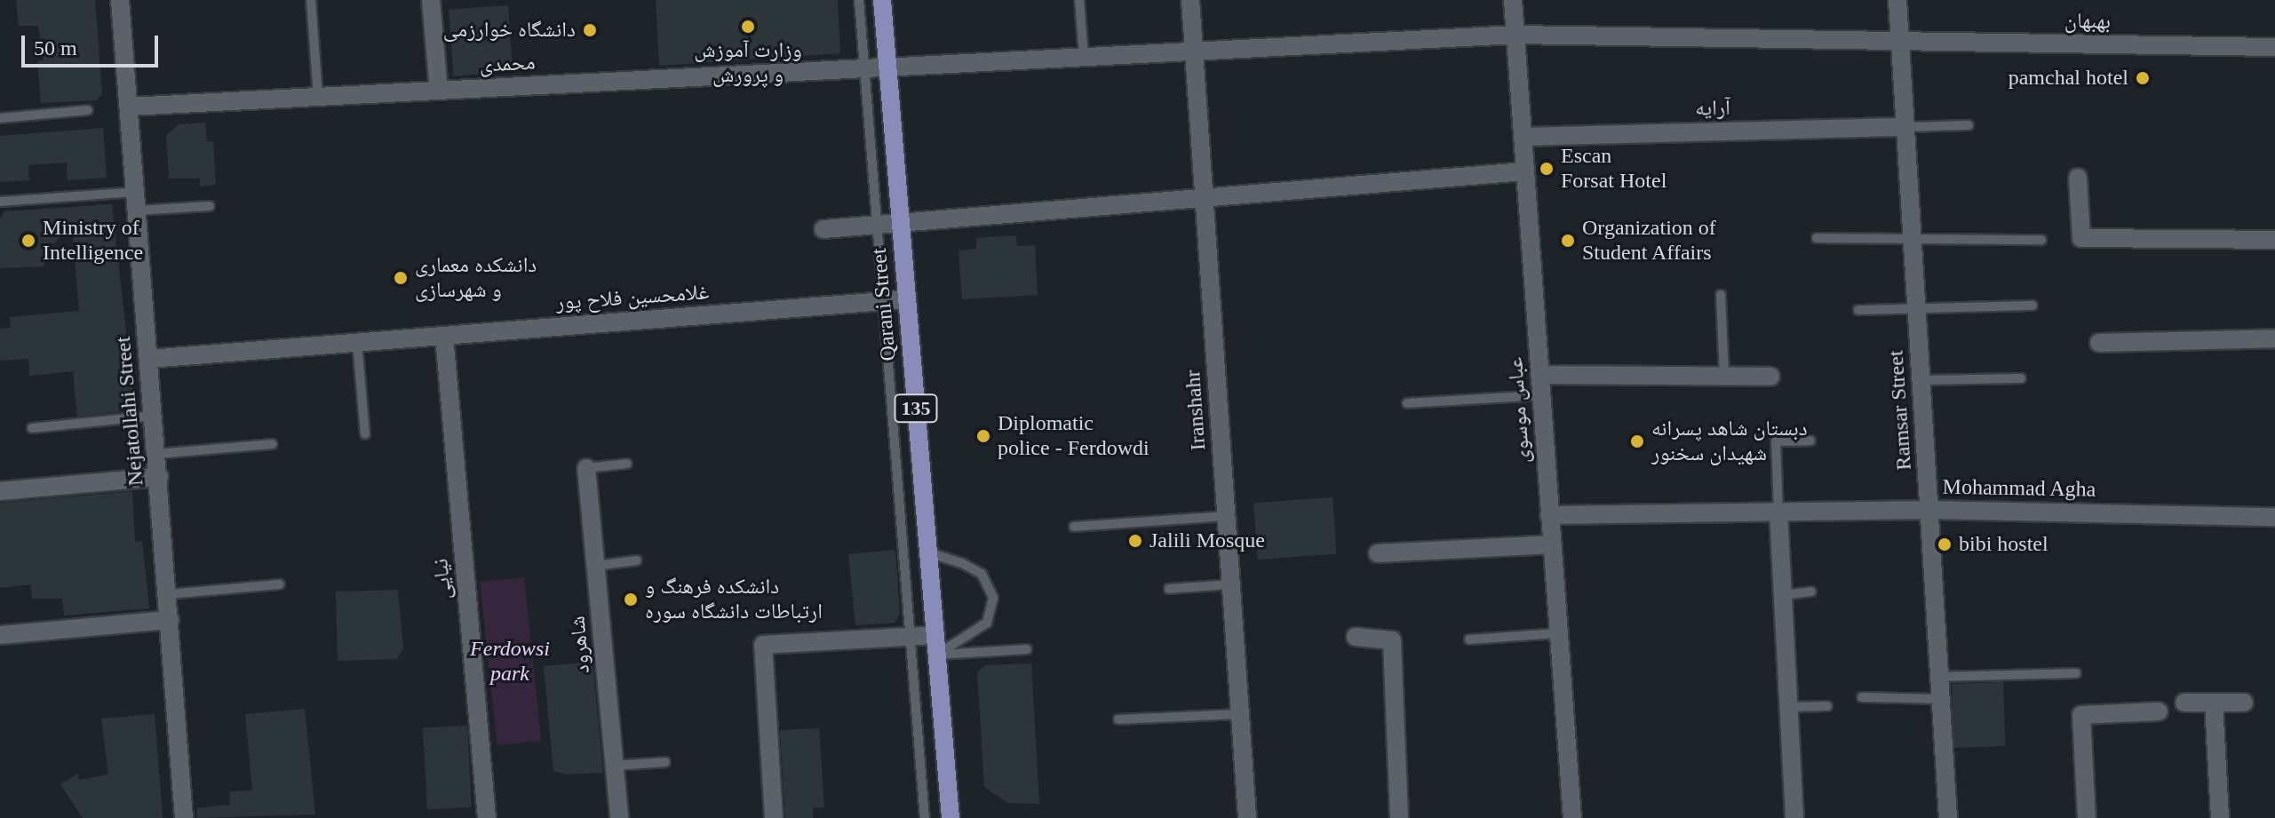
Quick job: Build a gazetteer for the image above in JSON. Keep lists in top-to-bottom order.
{
  "streets": {
    "main road": ["Qarani Street", "135"],
    "street": [
      "بهبهان",
      "محمدی",
      "آرایه",
      "غلامحسین فلاح‌ پور",
      "Iranshahr",
      "عباس موسوی",
      "Ramsar Street",
      "Nejatollahi Street",
      "Mohammad Agha",
      "نیایی",
      "شاهرود"
    ]
  },
  "crossings": [
    ["بهبهان", "محمدی"],
    ["بهبهان", "عباس موسوی"],
    ["بهبهان", "Ramsar Street"],
    ["محمدی", "Qarani Street"],
    ["محمدی", "Iranshahr"],
    ["محمدی", "عباس موسوی"],
    ["محمدی", "Nejatollahi Street"],
    ["آرایه", "عباس موسوی"],
    ["آرایه", "Ramsar Street"],
    ["غلامحسین فلاح‌ پور", "Qarani Street"],
    ["غلامحسین فلاح‌ پور", "Nejatollahi Street"],
    ["غلامحسین فلاح‌ پور", "نیایی"],
    ["عباس موسوی", "Mohammad Agha"],
    ["Ramsar Street", "Mohammad Agha"]
  ],
  "parks": ["Ferdowsi park"],
  "places": [
    "وزارت آموزش و پرورش",
    "دانشگاه خوارزمی",
    "pamchal hotel",
    "Escan Forsat Hotel",
    "Ministry of Intelligence",
    "Organization of Student Affairs",
    "دانشکده معماری و شهرسازی",
    "Diplomatic police - Ferdowdi",
    "دبستان شاهد پسرانه شهیدان سخنور",
    "Jalili Mosque",
    "bibi hostel",
    "دانشکده فرهنگ و ارتباطات دانشگاه سوره"
  ],
  "scale_bar": "50 m"
}
